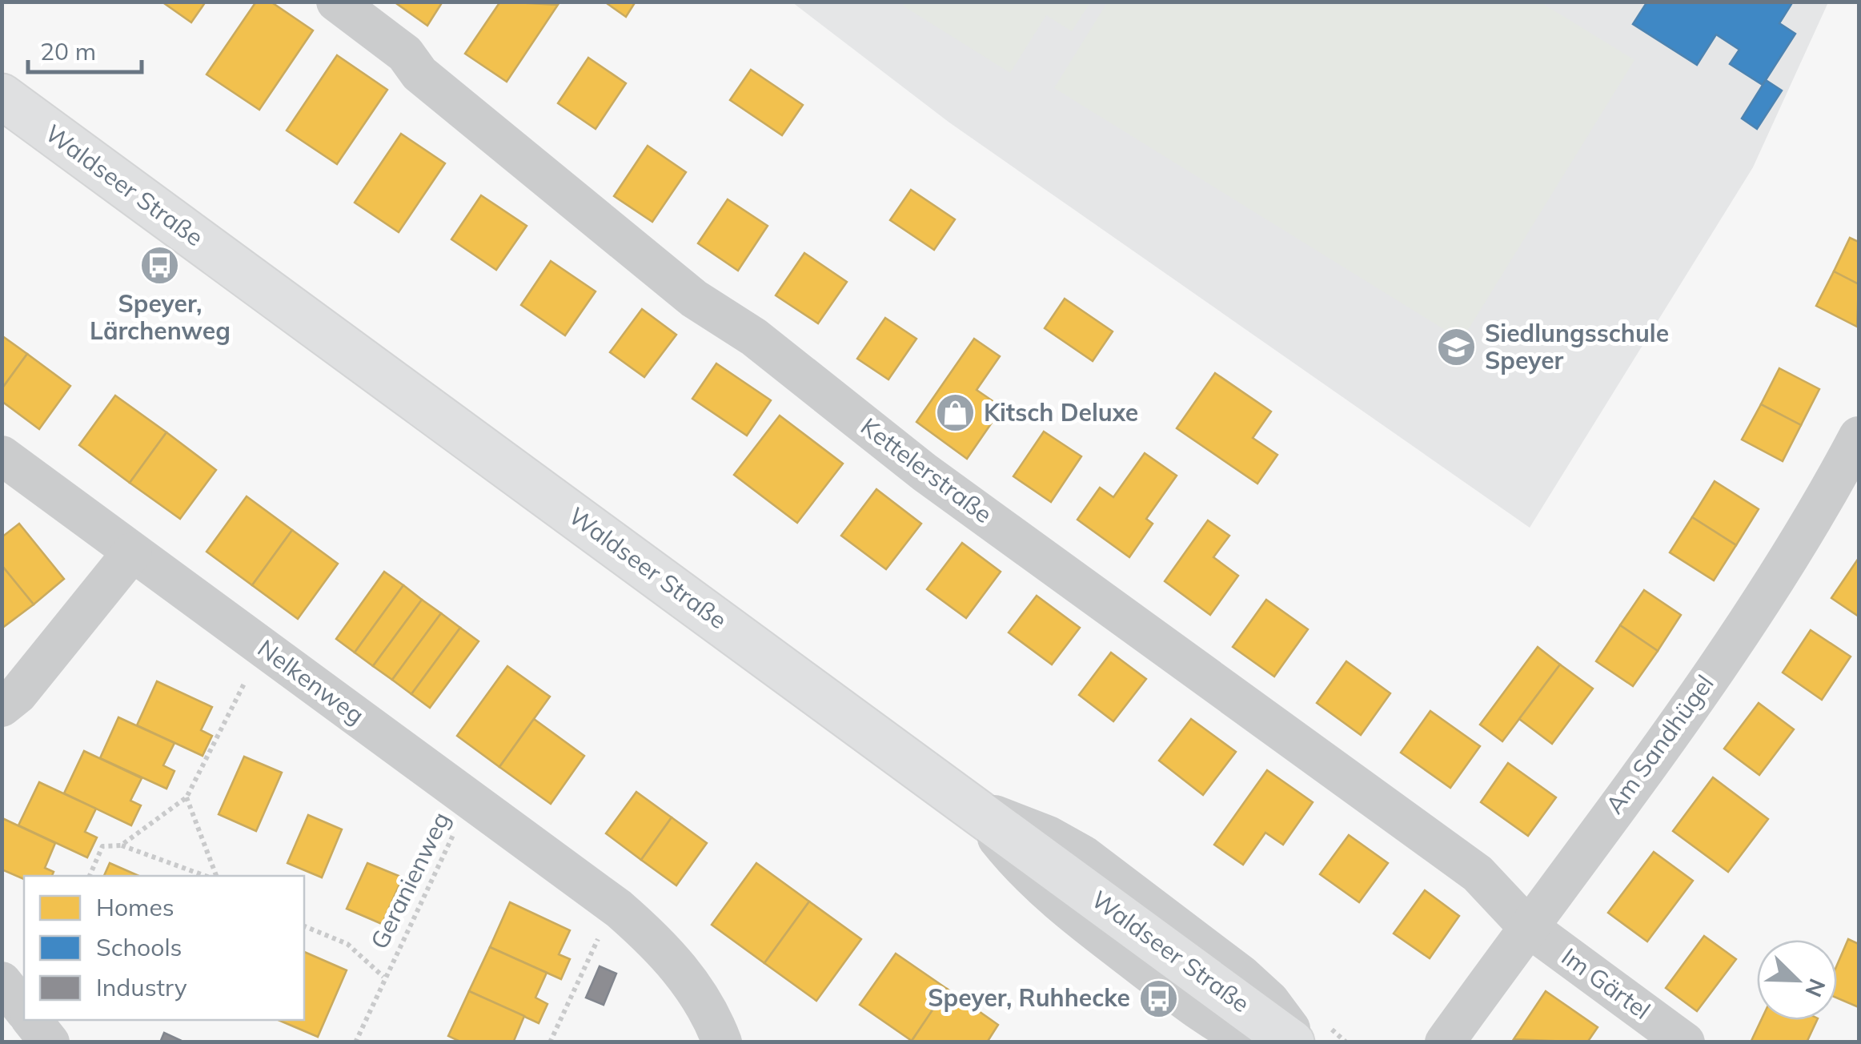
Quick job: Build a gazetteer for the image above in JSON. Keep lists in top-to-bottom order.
{
  "streets": {
    "main road": ["Waldseer Straße"],
    "street": [
      "Kettelerstraße",
      "Nelkenweg",
      "Am Sandhügel",
      "Im Gärtel"
    ],
    "path": ["Geranienweg"]
  },
  "crossings": [
    ["Kettelerstraße", "Am Sandhügel"],
    ["Kettelerstraße", "Im Gärtel"],
    ["Nelkenweg", "Geranienweg"],
    ["Am Sandhügel", "Im Gärtel"]
  ],
  "places": {
    "bus stop": ["Speyer, Lärchenweg", "Speyer, Ruhhecke"],
    "school or university": ["Siedlungsschule Speyer"],
    "shop": ["Kitsch Deluxe"]
  },
  "legend": ["Homes", "Schools", "Industry"],
  "scale_bar": "20 m",
  "north": "bottom right"
}
